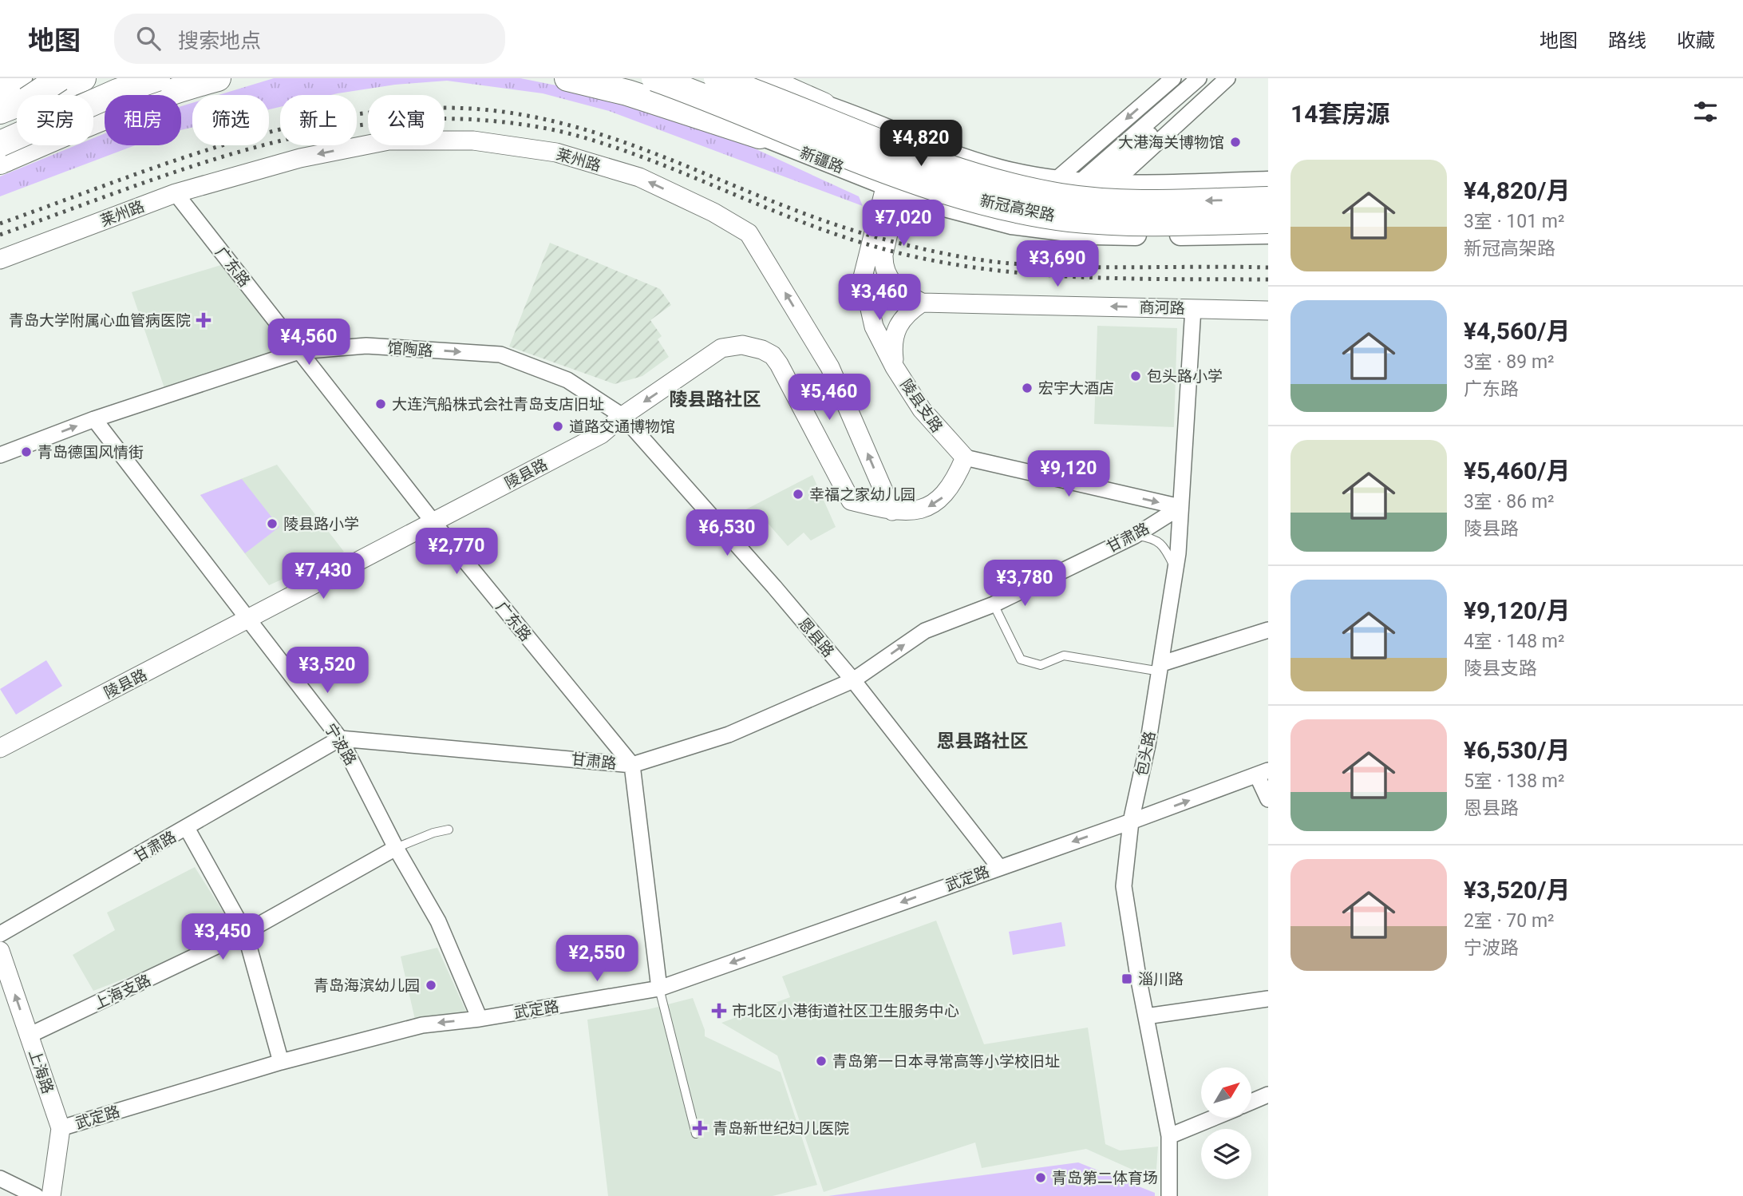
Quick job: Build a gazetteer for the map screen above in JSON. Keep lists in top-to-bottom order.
{
  "streets": {
    "highway": ["新冠高架路"],
    "main road": ["新疆路"],
    "street": [
      "莱州路",
      "广东路",
      "商河路",
      "馆陶路",
      "陵县支路",
      "陵县路",
      "甘肃路",
      "恩县路",
      "宁波路",
      "包头路",
      "武定路",
      "上海支路",
      "上海路"
    ]
  },
  "crossings": [
    ["莱州路", "广东路"],
    ["莱州路", "陵县路"],
    ["新疆路", "陵县支路"],
    ["广东路", "馆陶路"],
    ["广东路", "陵县路"],
    ["广东路", "甘肃路"],
    ["商河路", "包头路"],
    ["馆陶路", "陵县路"],
    ["馆陶路", "恩县路"],
    ["馆陶路", "宁波路"],
    ["陵县支路", "陵县路"],
    ["陵县路", "恩县路"],
    ["陵县路", "宁波路"],
    ["甘肃路", "恩县路"],
    ["甘肃路", "宁波路"],
    ["甘肃路", "包头路"],
    ["恩县路", "武定路"],
    ["宁波路", "武定路"],
    ["宁波路", "上海支路"],
    ["包头路", "武定路"],
    ["武定路", "上海路"],
    ["上海支路", "上海路"]
  ],
  "one_way": ["莱州路", "商河路", "馆陶路"],
  "districts": ["陵县路社区", "恩县路社区"],
  "places": {
    "other": [
      "大港海关博物馆",
      "包头路小学",
      "宏宇大酒店",
      "大连汽船株式会社青岛支店旧址",
      "道路交通博物馆",
      "青岛德国风情街",
      "幸福之家幼儿园",
      "陵县路小学",
      "青岛海滨幼儿园",
      "青岛第一日本寻常高等小学校旧址",
      "青岛第二体育场"
    ],
    "health": ["青岛大学附属心血管病医院", "市北区小港街道社区卫生服务中心", "青岛新世纪妇儿医院"],
    "transit": ["淄川路"]
  },
  "north": "top right",
  "page": {
    "header": "地图",
    "search": "搜索地点",
    "nav": ["地图", "路线", "收藏"],
    "heading": "14套房源",
    "chip": [
      "买房",
      "租房",
      "筛选",
      "新上",
      "公寓"
    ],
    "price": [
      "¥4,820",
      "¥7,020",
      "¥3,690",
      "¥3,460",
      "¥4,560",
      "¥5,460",
      "¥9,120",
      "¥6,530",
      "¥2,770",
      "¥7,430",
      "¥3,780",
      "¥3,520",
      "¥3,450",
      "¥2,550"
    ],
    "list": [
      {
        "name": "¥4,820/月",
        "note": "3室 · 101 m² · 新冠高架路"
      },
      {
        "name": "¥4,560/月",
        "note": "3室 · 89 m² · 广东路"
      },
      {
        "name": "¥5,460/月",
        "note": "3室 · 86 m² · 陵县路"
      },
      {
        "name": "¥9,120/月",
        "note": "4室 · 148 m² · 陵县支路"
      },
      {
        "name": "¥6,530/月",
        "note": "5室 · 138 m² · 恩县路"
      },
      {
        "name": "¥3,520/月",
        "note": "2室 · 70 m² · 宁波路"
      }
    ]
  }
}
